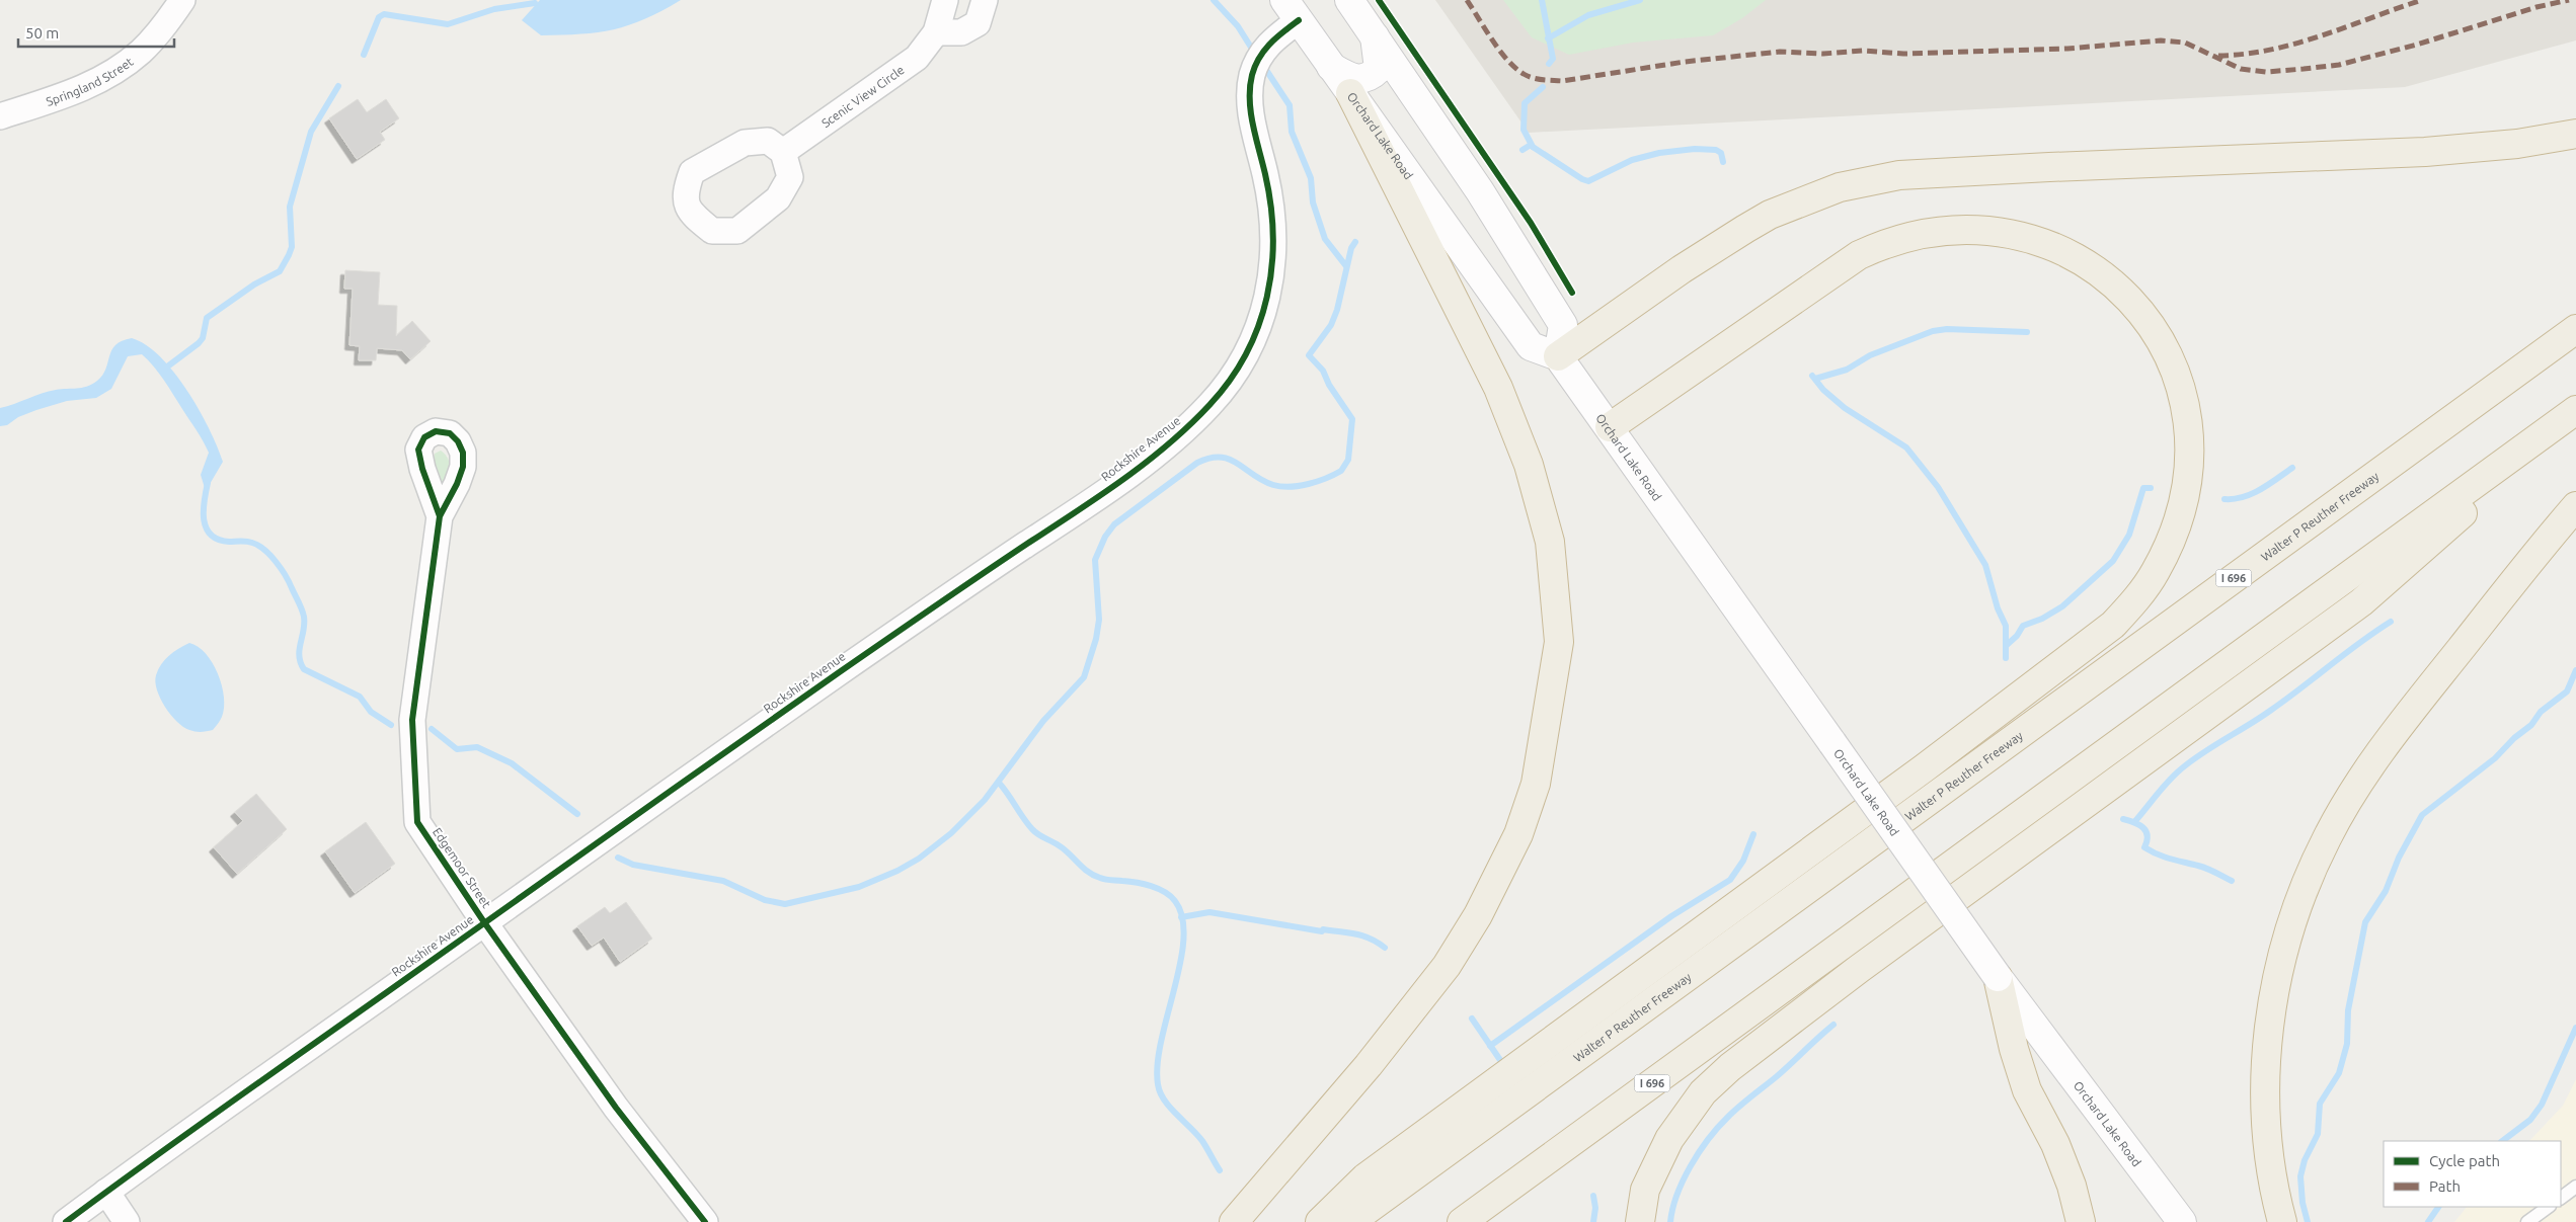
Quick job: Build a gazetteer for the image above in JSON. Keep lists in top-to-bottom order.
{
  "streets": {
    "highway": ["Walter P Reuther Freeway", "I 696"],
    "main road": ["Orchard Lake Road"],
    "street": [
      "Springland Street",
      "Scenic View Circle",
      "Rockshire Avenue",
      "Edgemoor Street"
    ]
  },
  "crossings": [
    ["Orchard Lake Road", "Rockshire Avenue"],
    ["Rockshire Avenue", "Edgemoor Street"]
  ],
  "legend": ["Cycle path", "Path"],
  "scale_bar": "50 m"
}
